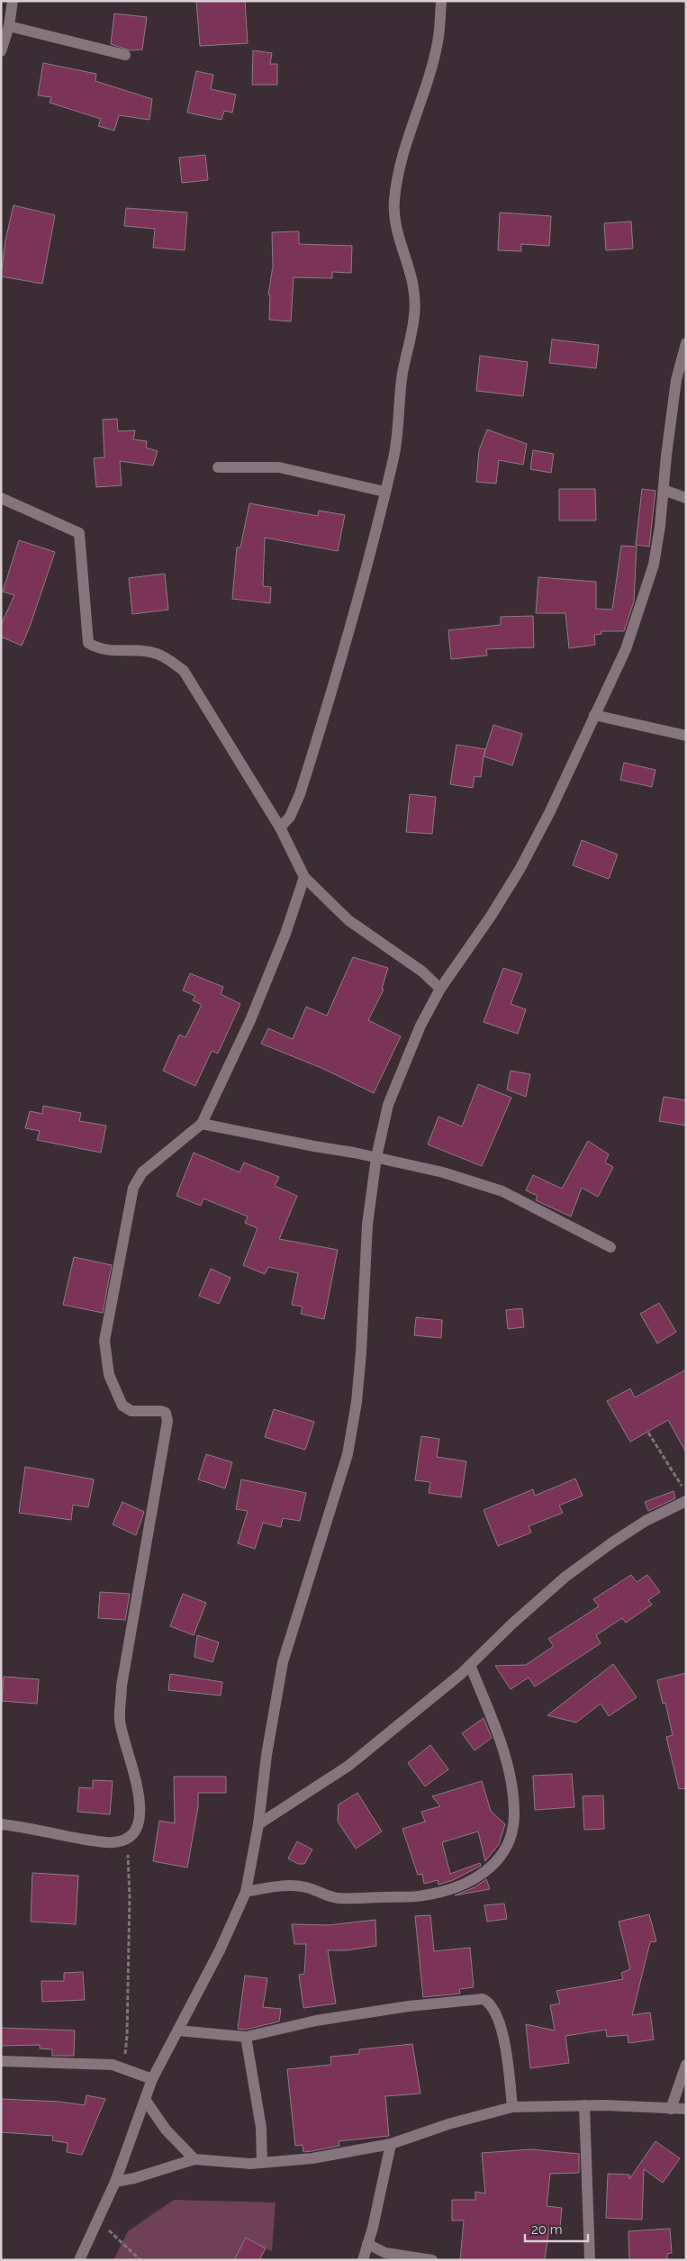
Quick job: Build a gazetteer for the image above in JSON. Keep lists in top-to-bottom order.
{
  "scale_bar": "20 m"
}
